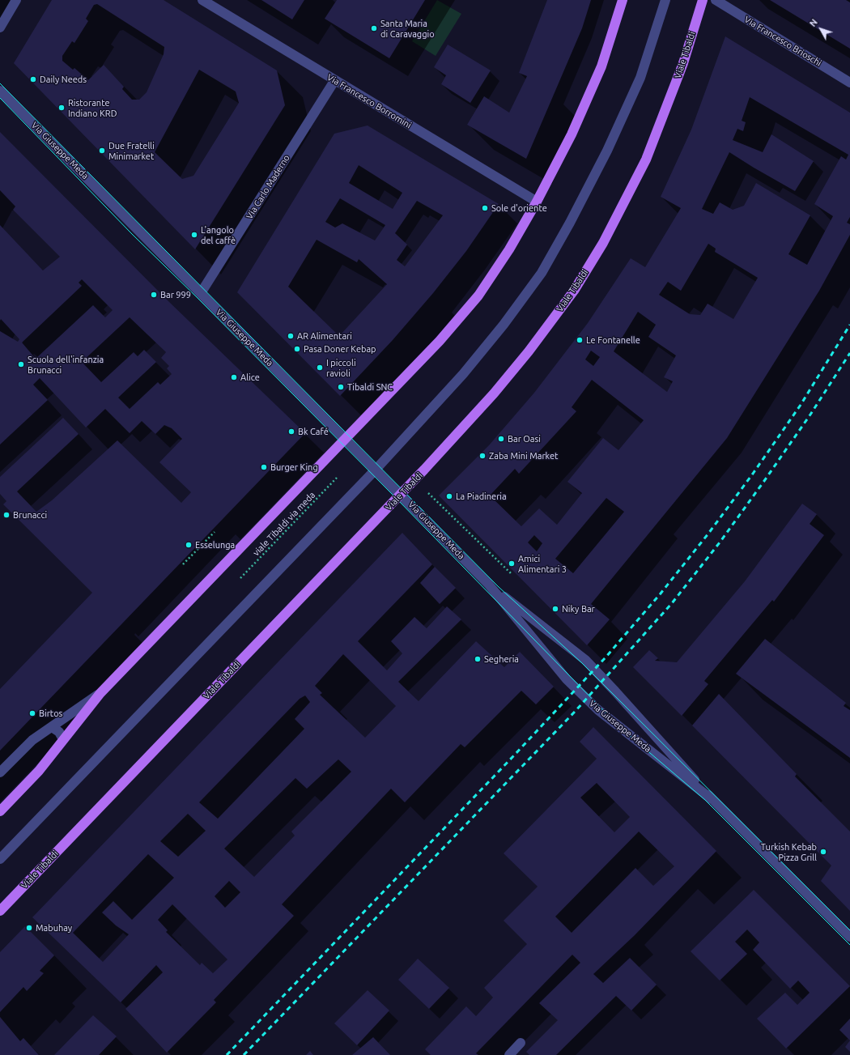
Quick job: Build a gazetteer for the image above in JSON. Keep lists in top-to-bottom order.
{
  "streets": {
    "main road": ["Viale Tibaldi"],
    "street": [
      "Via Francesco Brioschi",
      "Via Francesco Borromini",
      "Via Giuseppe Meda",
      "Via Carlo Maderno"
    ],
    "path": ["viale Tibaldi via meda"]
  },
  "crossings": [
    ["Viale Tibaldi", "Via Giuseppe Meda"],
    ["Via Francesco Borromini", "Via Carlo Maderno"],
    ["Via Giuseppe Meda", "Via Carlo Maderno"]
  ],
  "places": [
    "Santa Maria di Caravaggio",
    "Daily Needs",
    "Ristorante Indiano KRD",
    "Due Fratelli Minimarket",
    "Sole d'oriente",
    "L'angolo del caffè",
    "Bar 999",
    "AR Alimentari",
    "Le Fontanelle",
    "Pasa Doner Kebap",
    "Scuola dell'infanzia Brunacci",
    "I piccoli ravioli",
    "Alice",
    "Tibaldi SNC",
    "Bk Café",
    "Bar Oasi",
    "Zaba Mini Market",
    "Burger King",
    "La Piadineria",
    "Brunacci",
    "Esselunga",
    "Amici Alimentari 3",
    "Niky Bar",
    "Segheria",
    "Birtos",
    "Turkish Kebab Pizza Grill",
    "Mabuhay"
  ],
  "north": "top left"
}
